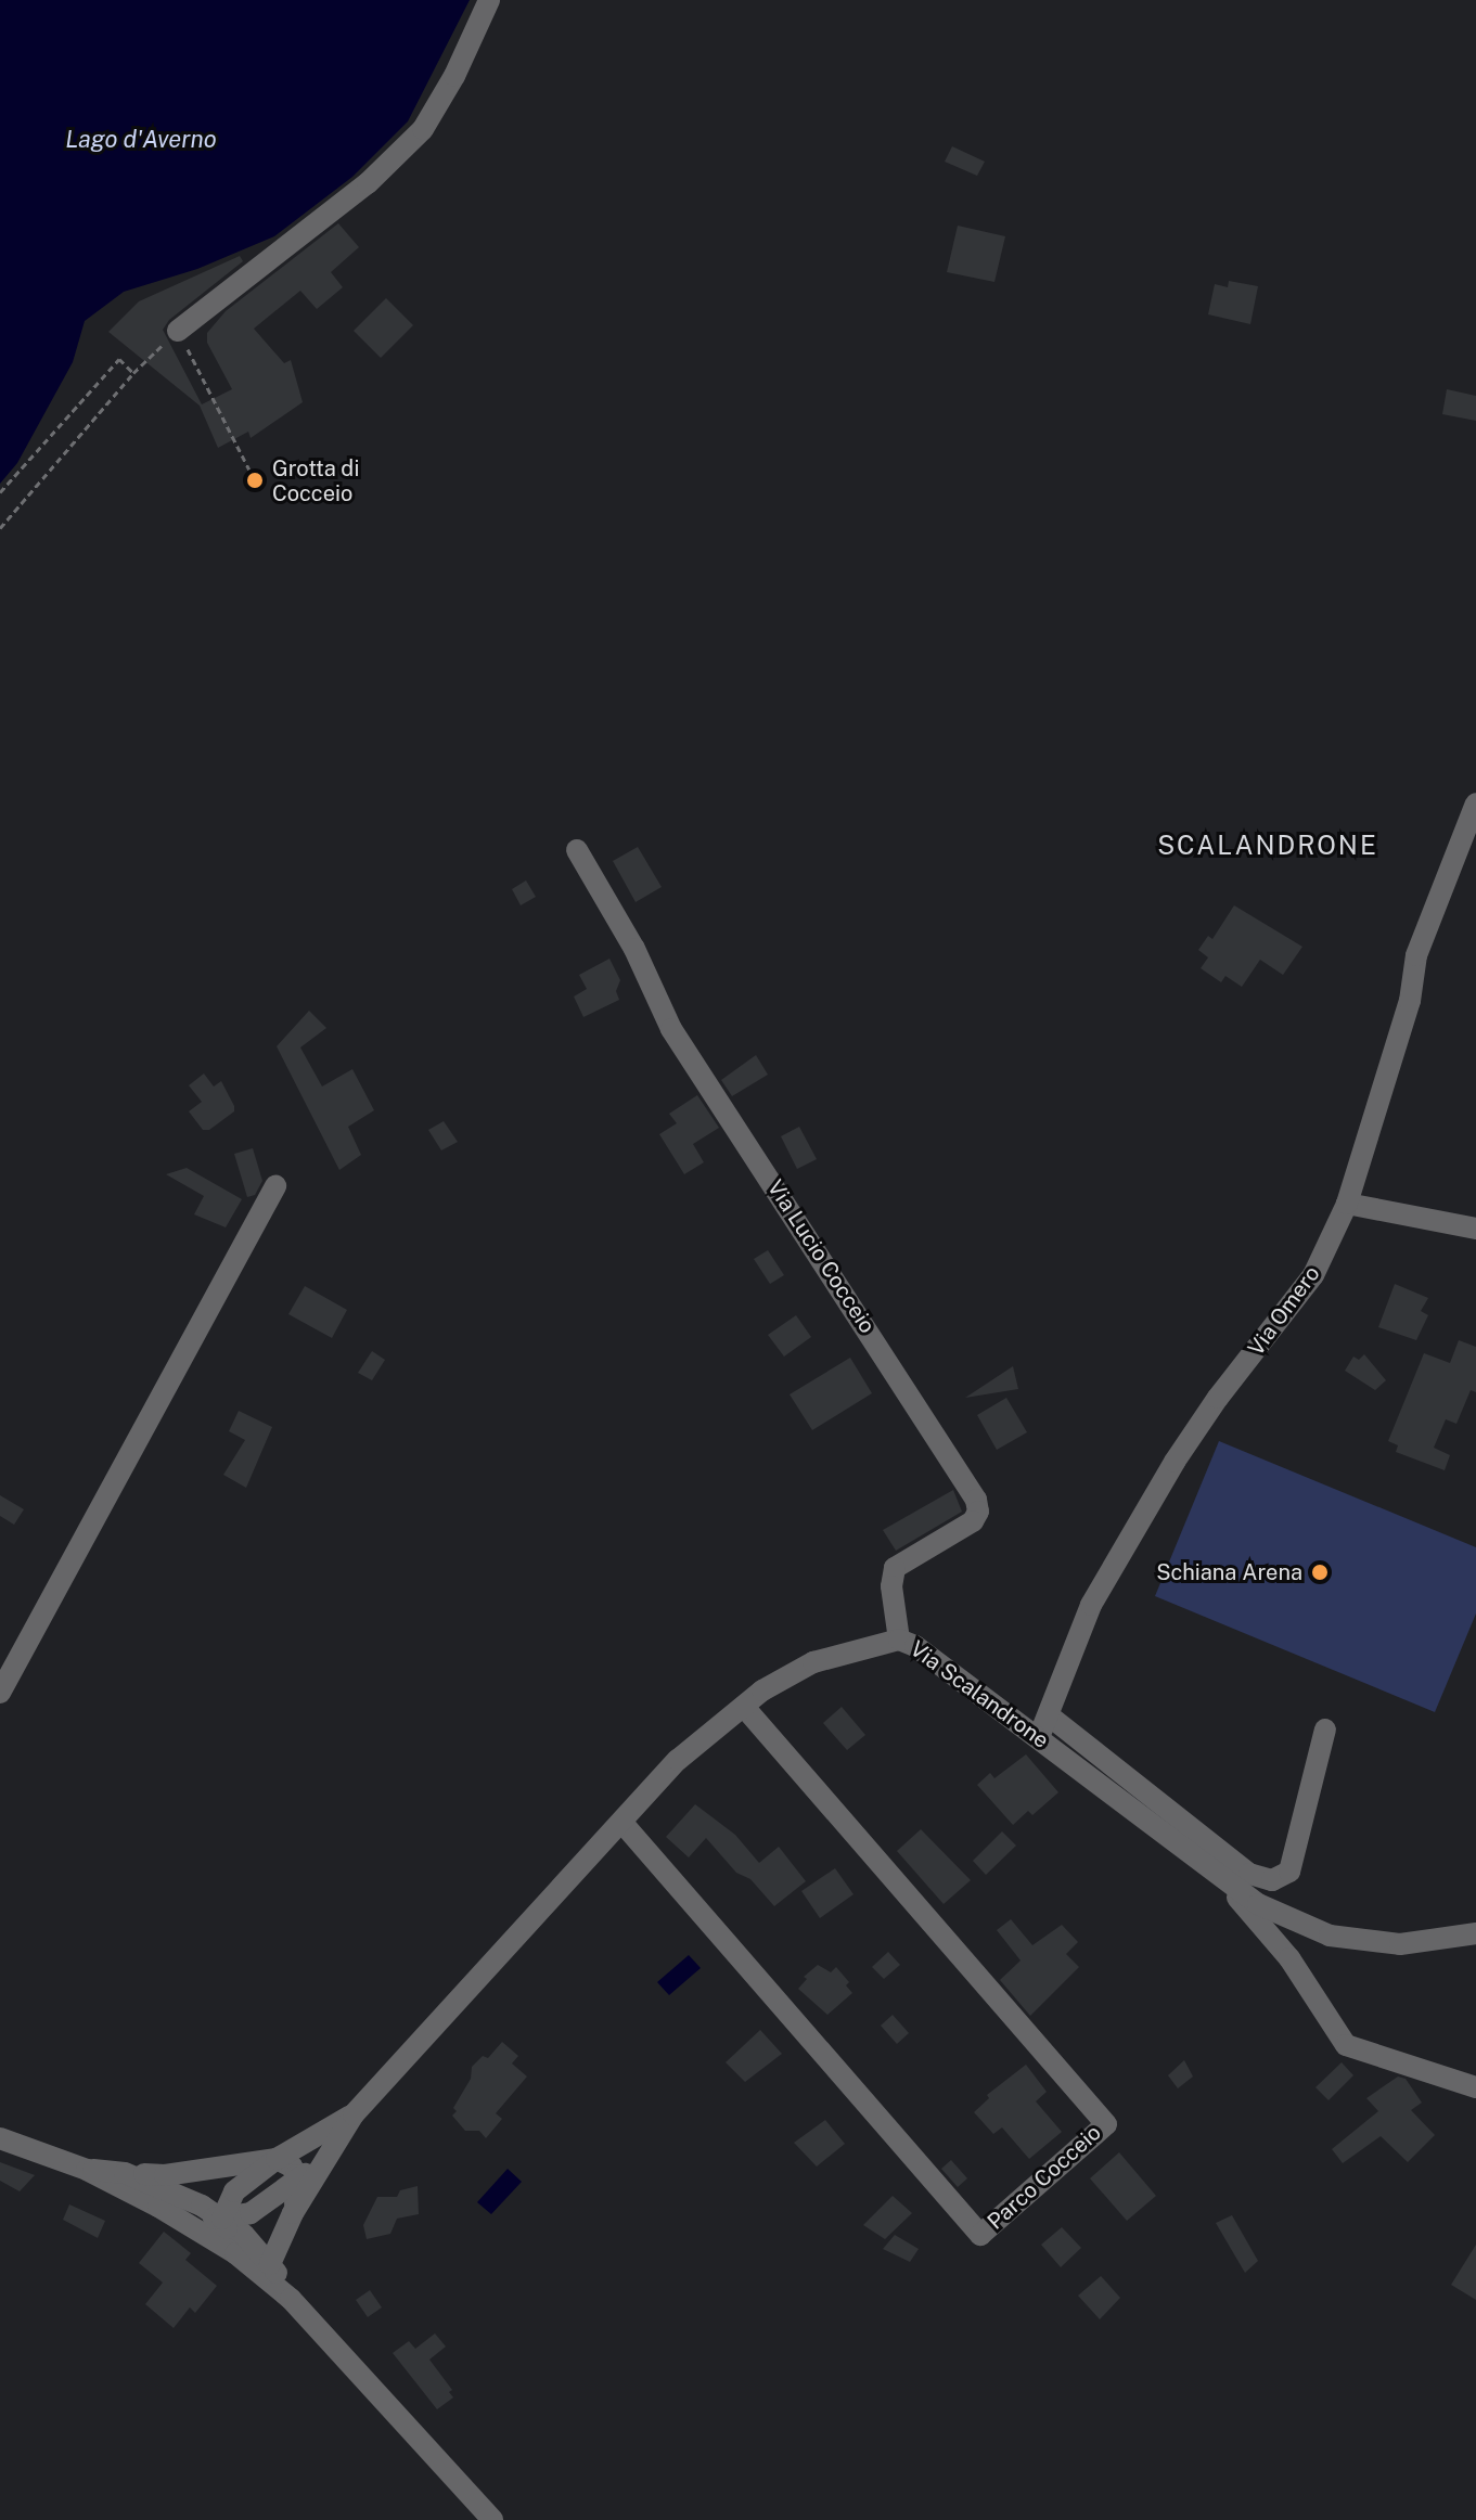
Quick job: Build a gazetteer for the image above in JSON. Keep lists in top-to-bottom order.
{
  "streets": {
    "street": [
      "Via Lucio Cocceio",
      "Via Omero",
      "Via Scalandrone",
      "Parco Cocceio"
    ]
  },
  "crossings": [
    ["Via Lucio Cocceio", "Via Scalandrone"],
    ["Via Omero", "Via Scalandrone"],
    ["Via Scalandrone", "Parco Cocceio"]
  ],
  "districts": ["SCALANDRONE"],
  "water": ["Lago d'Averno"],
  "places": ["Grotta di Cocceio", "Schiana Arena"]
}
